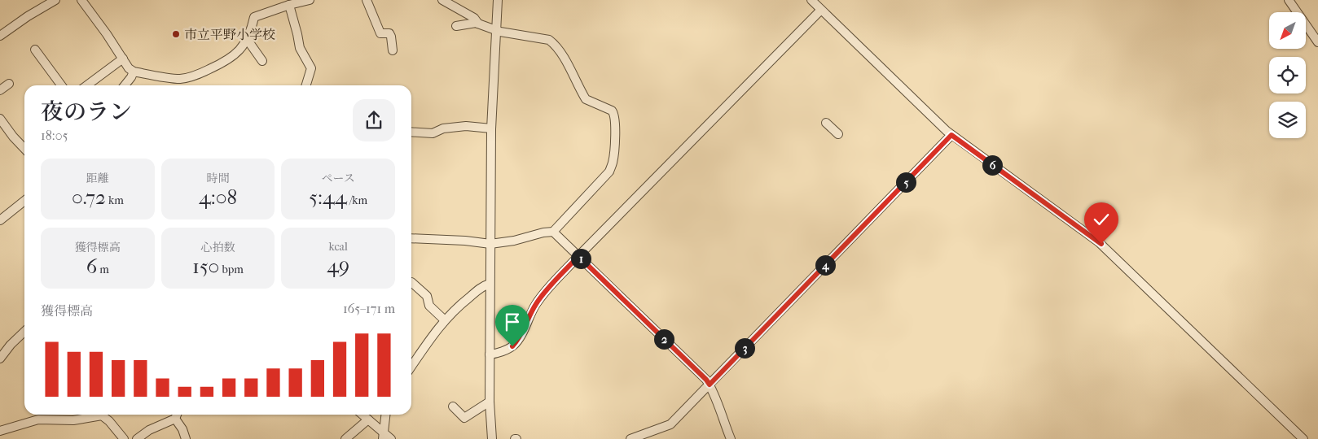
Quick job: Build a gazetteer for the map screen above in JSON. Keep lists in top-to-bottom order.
{
  "places": ["市立平野小学校"],
  "north": "bottom left",
  "page": {
    "heading": ["夜のラン", "18:05"],
    "stats": [
      ["距離", "0.72 km"],
      ["時間", "4:08"],
      ["ペース", "5:44 /km"],
      ["獲得標高", "6 m"],
      ["心拍数", "150 bpm"],
      ["kcal", "49"]
    ],
    "pins": [
      "6",
      "5",
      "1",
      "4",
      "2",
      "3"
    ],
    "chart": ["獲得標高", "165–171 m"]
  }
}
